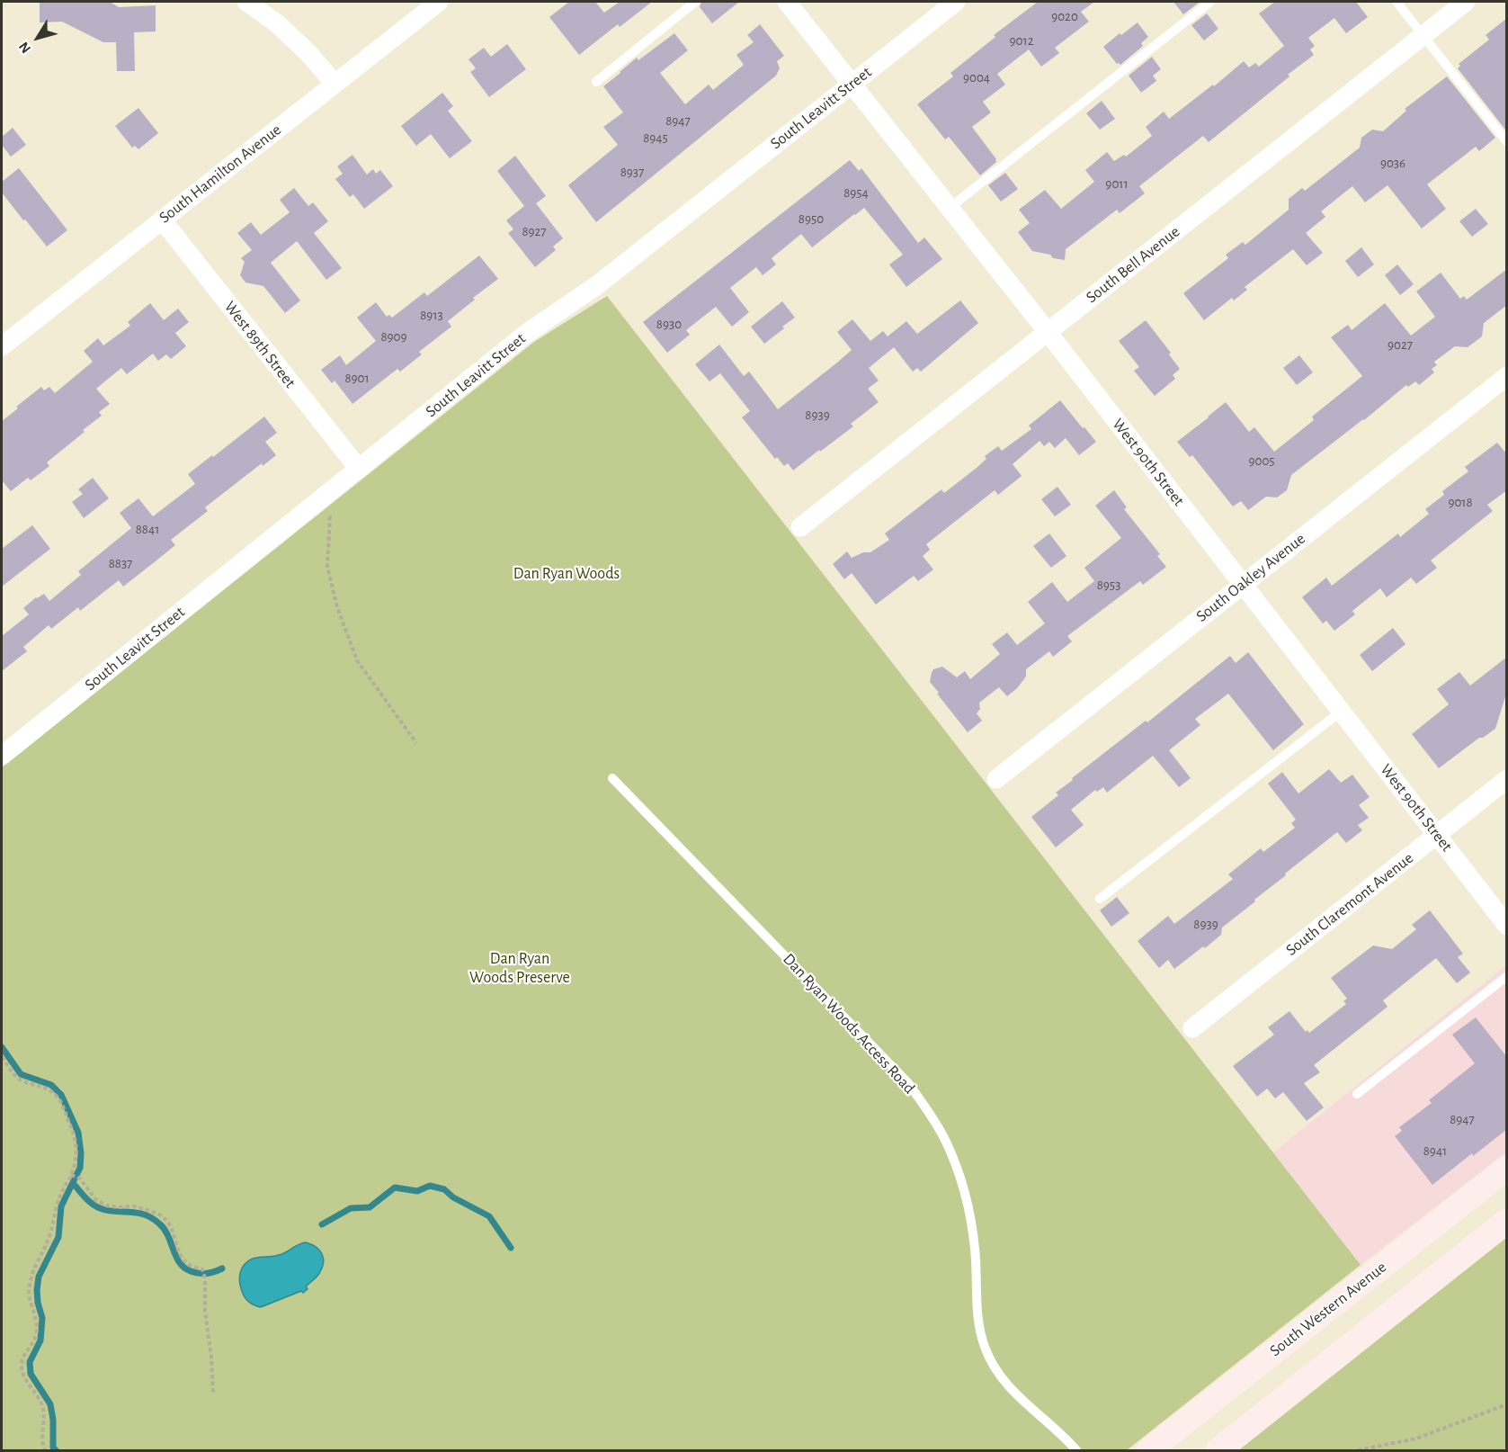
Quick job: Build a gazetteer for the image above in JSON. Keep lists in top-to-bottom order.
{
  "streets": {
    "main road": ["South Western Avenue"],
    "street": [
      "South Leavitt Street",
      "South Hamilton Avenue",
      "South Bell Avenue",
      "West 89th Street",
      "West 90th Street",
      "South Oakley Avenue",
      "South Claremont Avenue"
    ],
    "lane": ["Dan Ryan Woods Access Road"]
  },
  "crossings": [
    ["South Leavitt Street", "West 89th Street"],
    ["South Leavitt Street", "West 90th Street"],
    ["South Hamilton Avenue", "West 89th Street"],
    ["South Bell Avenue", "West 90th Street"],
    ["West 90th Street", "South Oakley Avenue"],
    ["West 90th Street", "South Claremont Avenue"]
  ],
  "parks": ["Dan Ryan Woods", "Dan Ryan Woods Preserve"],
  "house_numbers": [
    "9020",
    "9012",
    "9004",
    "8947",
    "8945",
    "9036",
    "8937",
    "9011",
    "8954",
    "8950",
    "8927",
    "8913",
    "8930",
    "8909",
    "9027",
    "8901",
    "8939",
    "9005",
    "9018",
    "8841",
    "8837",
    "8953",
    "8939",
    "8947",
    "8941"
  ],
  "north": "bottom left"
}
